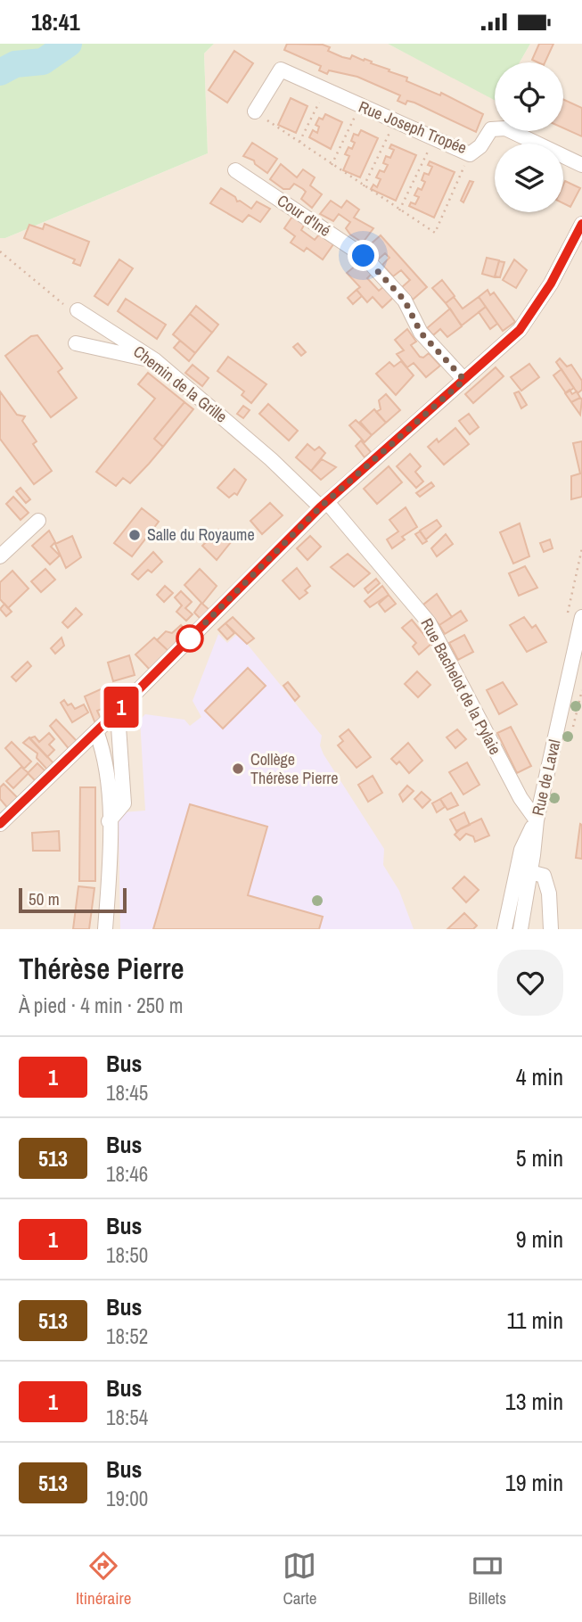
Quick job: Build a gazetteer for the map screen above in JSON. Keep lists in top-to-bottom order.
{
  "streets": {
    "street": [
      "Rue Joseph Tropée",
      "Cour d'Iné",
      "Chemin de la Grille",
      "Rue Bachelot de la Pylaie",
      "Rue de Laval"
    ]
  },
  "crossings": [
    ["Chemin de la Grille", "Rue Bachelot de la Pylaie"],
    ["Rue Bachelot de la Pylaie", "Rue de Laval"]
  ],
  "places": ["Salle du Royaume", "Collège Thérèse Pierre"],
  "lines": ["bus line 1"],
  "scale_bar": "50 m",
  "page": {
    "status": "18:41",
    "on_map": "1",
    "scale": "50 m",
    "heading": ["Thérèse Pierre", "À pied · 4 min · 250 m"],
    "list": [
      {
        "mark": "1",
        "name": "Bus",
        "note": "18:45",
        "value": "4 min"
      },
      {
        "mark": "513",
        "name": "Bus",
        "note": "18:46",
        "value": "5 min"
      },
      {
        "mark": "1",
        "name": "Bus",
        "note": "18:50",
        "value": "9 min"
      },
      {
        "mark": "513",
        "name": "Bus",
        "note": "18:52",
        "value": "11 min"
      },
      {
        "mark": "1",
        "name": "Bus",
        "note": "18:54",
        "value": "13 min"
      },
      {
        "mark": "513",
        "name": "Bus",
        "note": "19:00",
        "value": "19 min"
      }
    ],
    "tabs": ["Itinéraire", "Carte", "Billets"]
  }
}
